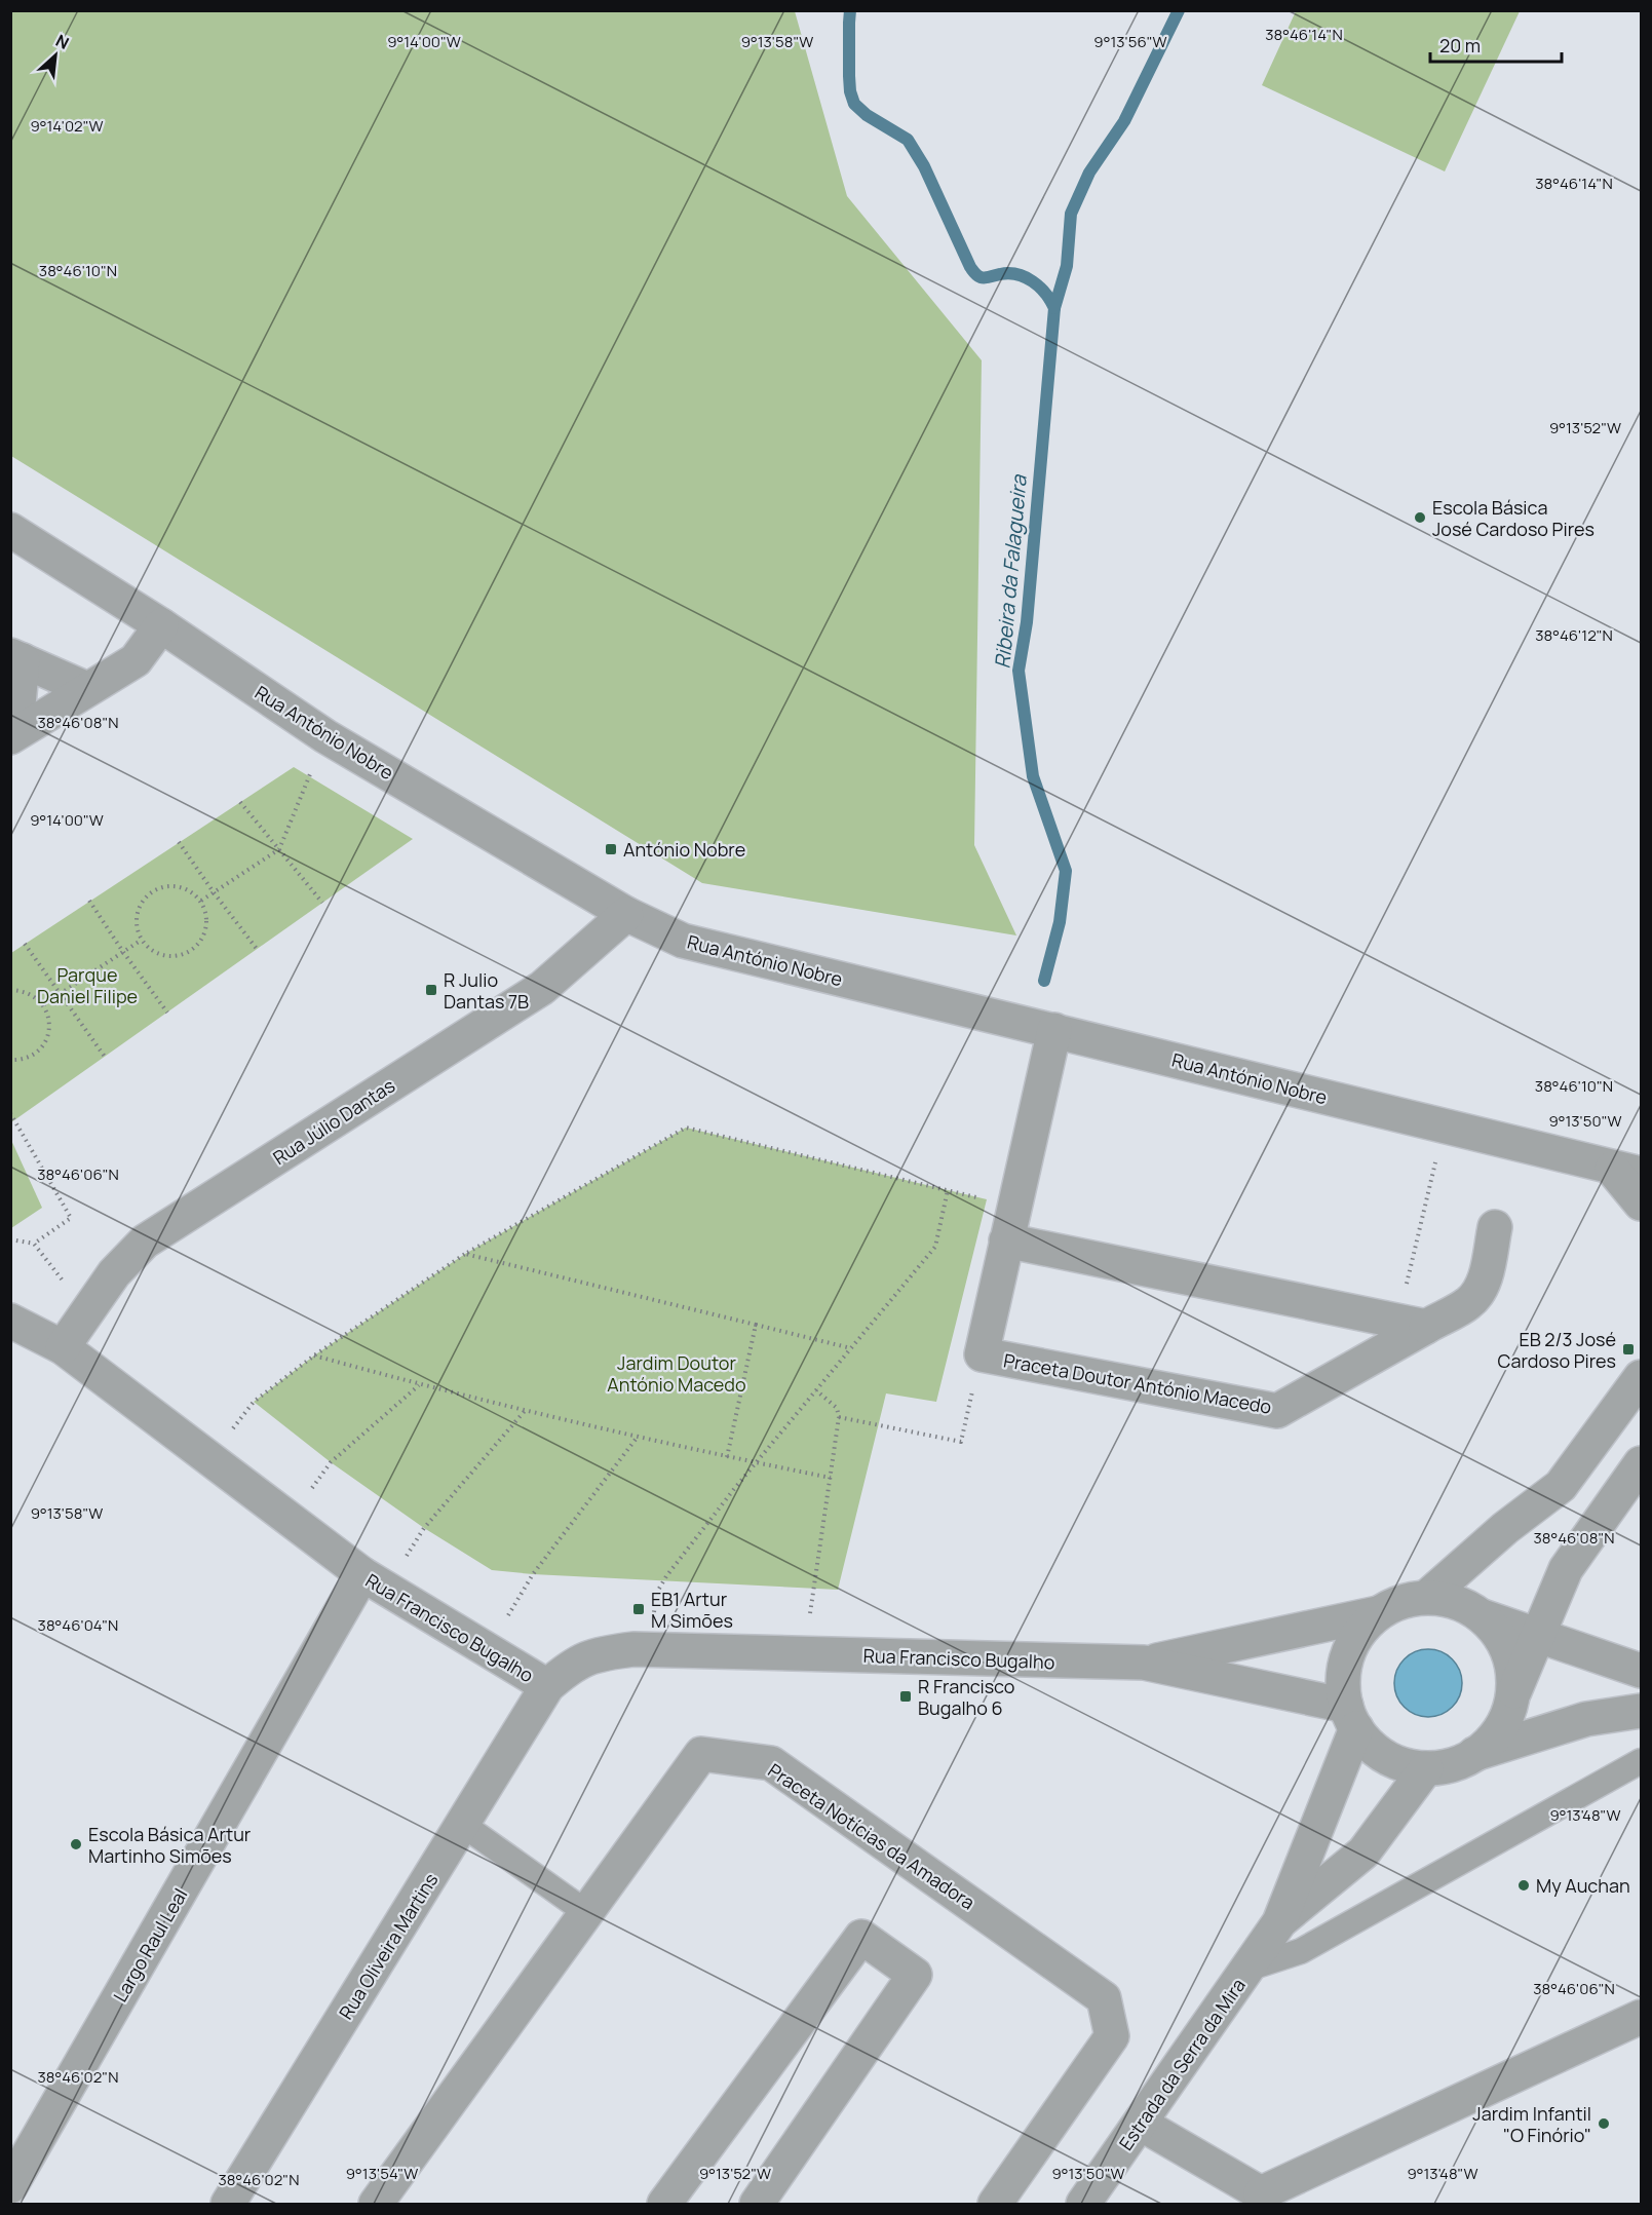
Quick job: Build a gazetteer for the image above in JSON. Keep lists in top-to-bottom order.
{
  "streets": {
    "street": [
      "Rua António Nobre",
      "Rua Júlio Dantas",
      "Praceta Doutor António Macedo",
      "Rua Francisco Bugalho",
      "Praceta Notícias da Amadora",
      "Largo Raul Leal",
      "Rua Oliveira Martins",
      "Estrada da Serra da Mira"
    ]
  },
  "crossings": [
    ["Rua António Nobre", "Rua Júlio Dantas"],
    ["Rua António Nobre", "Praceta Doutor António Macedo"],
    ["Rua Júlio Dantas", "Rua Francisco Bugalho"],
    ["Rua Francisco Bugalho", "Largo Raul Leal"],
    ["Rua Francisco Bugalho", "Rua Oliveira Martins"],
    ["Rua Francisco Bugalho", "Estrada da Serra da Mira"]
  ],
  "water": ["Ribeira da Falagueira"],
  "parks": ["Parque Daniel Filipe", "Jardim Doutor António Macedo"],
  "places": {
    "other": [
      "Escola Básica José Cardoso Pires",
      "Escola Básica Artur Martinho Simões",
      "My Auchan",
      "Jardim Infantil \"O Finório\""
    ],
    "transit": [
      "António Nobre",
      "R Julio Dantas 7B",
      "EB 2/3 José Cardoso Pires",
      "EB1 Artur M Simões",
      "R Francisco Bugalho 6"
    ]
  },
  "scale_bar": "20 m",
  "north": "top right",
  "coordinates": [
    "38°46'14\"N",
    "9°14'00\"W",
    "9°13'58\"W",
    "9°13'56\"W",
    "9°14'02\"W",
    "38°46'10\"N",
    "9°13'52\"W",
    "38°46'12\"N",
    "38°46'08\"N",
    "9°13'50\"W",
    "38°46'06\"N",
    "38°46'04\"N",
    "9°13'48\"W",
    "38°46'02\"N",
    "9°13'54\"W"
  ]
}
